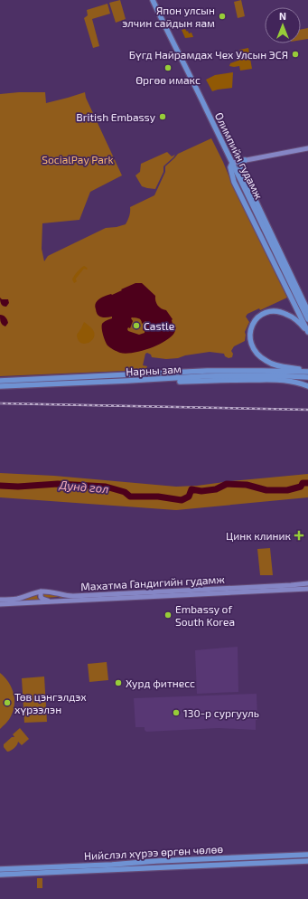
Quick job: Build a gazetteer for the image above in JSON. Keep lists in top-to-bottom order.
{
  "streets": {
    "main road": [
      "Олимпийн гудамж",
      "Нарны зам",
      "Махатма Гандигийн гудамж",
      "Нийслэл хүрээ өргөн чөлөө"
    ]
  },
  "water": ["Дунд гол"],
  "parks": ["SocialPay Park"],
  "places": {
    "other": [
      "Япон улсын элчин сайдын яам",
      "Бүгд Найрамдах Чех Улсын ЭСЯ",
      "Өргөө имакс",
      "British Embassy",
      "Castle",
      "Embassy of South Korea",
      "Хурд фитнесс",
      "Төв цэнгэлдэх хүрээлэн",
      "130-р сургууль"
    ],
    "health": ["Цинк клиник"]
  },
  "north": "top"
}
